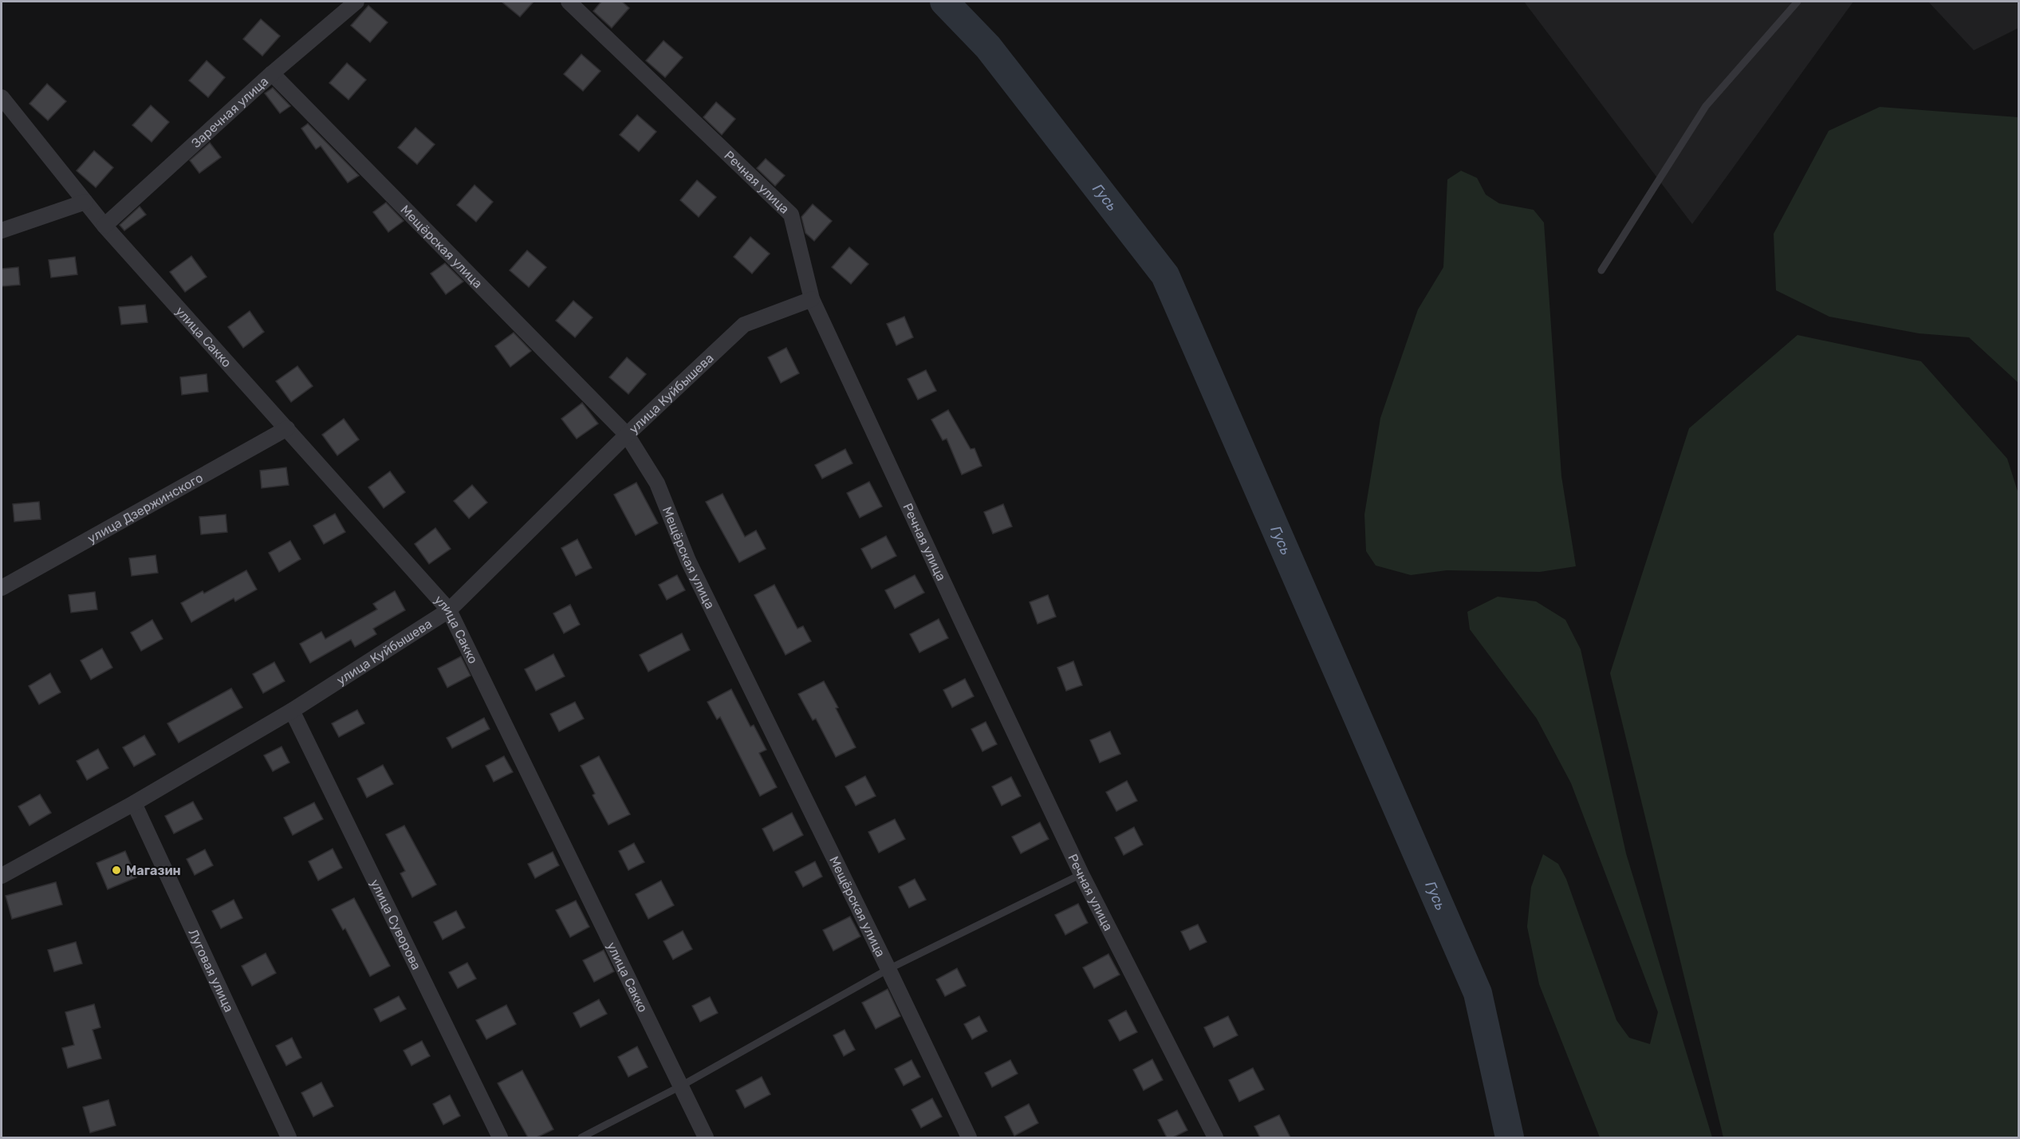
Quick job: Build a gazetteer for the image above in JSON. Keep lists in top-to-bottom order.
{
  "streets": {
    "street": [
      "Заречная улица",
      "Речная улица",
      "Мещёрская улица",
      "улица Сакко",
      "улица Куйбышева",
      "улица Дзержинского",
      "улица Суворова",
      "Луговая улица"
    ]
  },
  "crossings": [
    ["Заречная улица", "Мещёрская улица"],
    ["Заречная улица", "улица Сакко"],
    ["Речная улица", "улица Куйбышева"],
    ["Мещёрская улица", "улица Куйбышева"],
    ["улица Сакко", "улица Куйбышева"],
    ["улица Сакко", "улица Дзержинского"],
    ["улица Куйбышева", "улица Суворова"],
    ["улица Куйбышева", "Луговая улица"]
  ],
  "water": ["Гусь"],
  "places": ["Магазин"]
}
